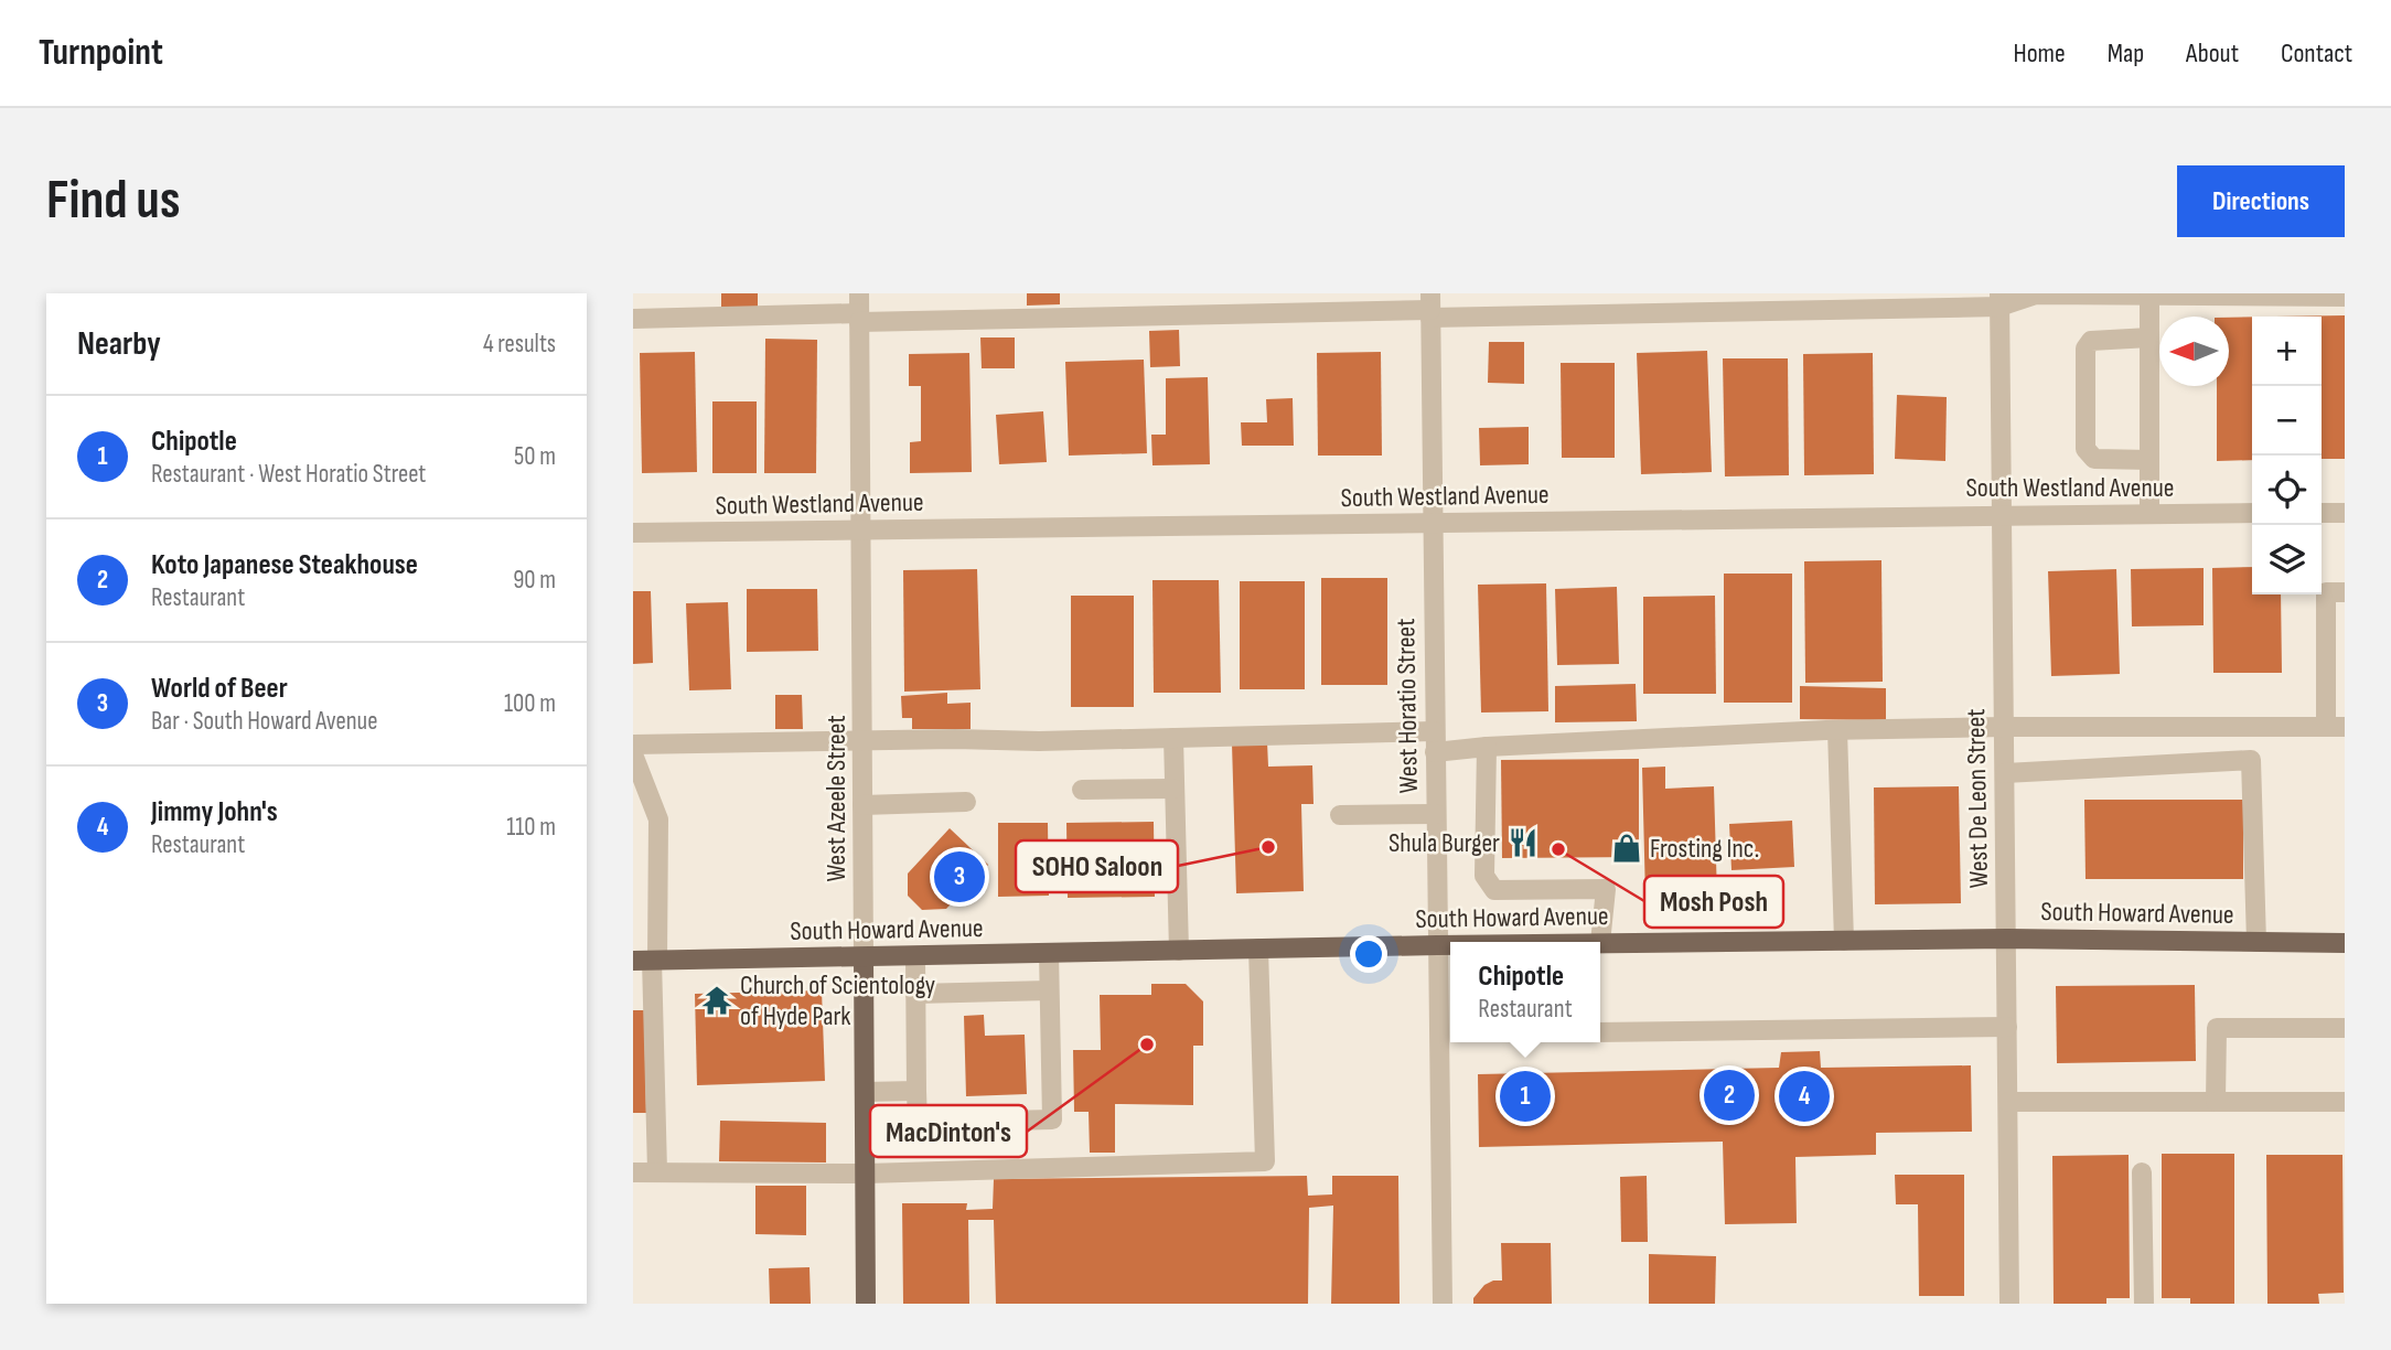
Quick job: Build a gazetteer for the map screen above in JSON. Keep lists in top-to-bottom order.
{
  "streets": {
    "main road": ["West Azeele Street", "South Howard Avenue"],
    "street": ["South Westland Avenue", "West Horatio Street", "West De Leon Street"]
  },
  "crossings": [
    ["South Westland Avenue", "West Horatio Street"],
    ["South Westland Avenue", "West Azeele Street"],
    ["South Westland Avenue", "West De Leon Street"],
    ["West Horatio Street", "South Howard Avenue"],
    ["West Azeele Street", "South Howard Avenue"],
    ["West De Leon Street", "South Howard Avenue"]
  ],
  "places": {
    "restaurant": ["Shula Burger"],
    "other": ["SOHO Saloon", "Mosh Posh", "MacDinton's"],
    "shop": ["Frosting Inc."],
    "temple": ["Church of Scientology of Hyde Park"]
  },
  "north": "left",
  "page": {
    "header": "Turnpoint",
    "nav": [
      "Home",
      "Map",
      "About",
      "Contact"
    ],
    "buttons": "Directions",
    "title": "Find us",
    "heading": ["Nearby", "4 results"],
    "map_buttons": ["+", "−"],
    "list": [
      {
        "mark": "1",
        "name": "Chipotle",
        "note": "Restaurant · West Horatio Street",
        "value": "50 m"
      },
      {
        "mark": "2",
        "name": "Koto Japanese Steakhouse",
        "note": "Restaurant",
        "value": "90 m"
      },
      {
        "mark": "3",
        "name": "World of Beer",
        "note": "Bar · South Howard Avenue",
        "value": "100 m"
      },
      {
        "mark": "4",
        "name": "Jimmy John's",
        "note": "Restaurant",
        "value": "110 m"
      }
    ],
    "pins": [
      "3",
      "2",
      "1",
      "4"
    ],
    "popup": ["Chipotle", "Restaurant"]
  }
}
